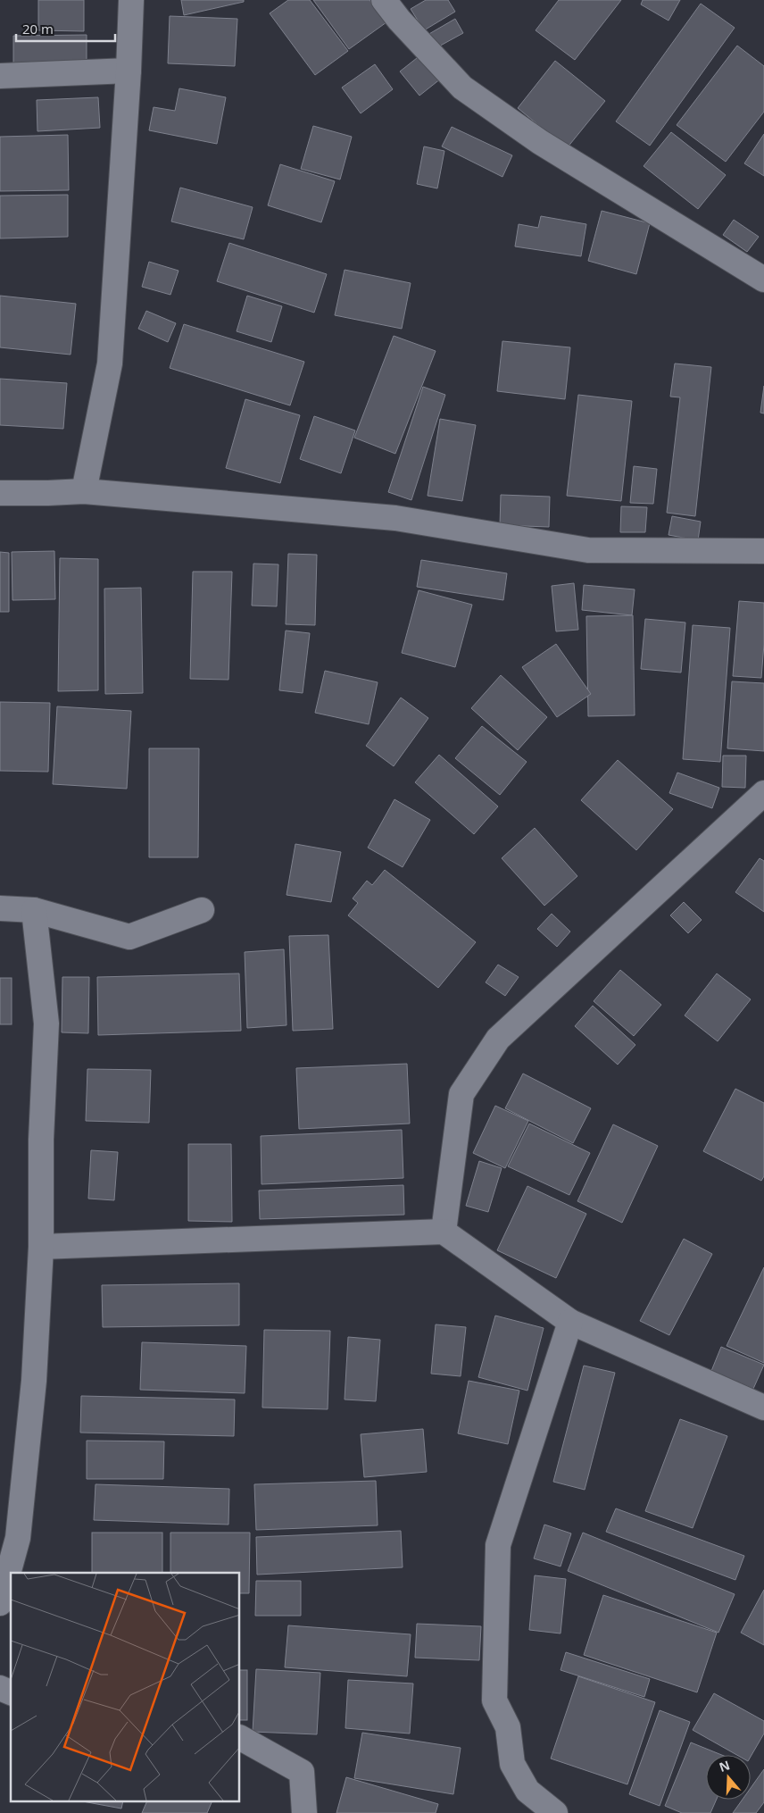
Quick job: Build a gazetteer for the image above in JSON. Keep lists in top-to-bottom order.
{
  "scale_bar": "20 m",
  "north": "top"
}
